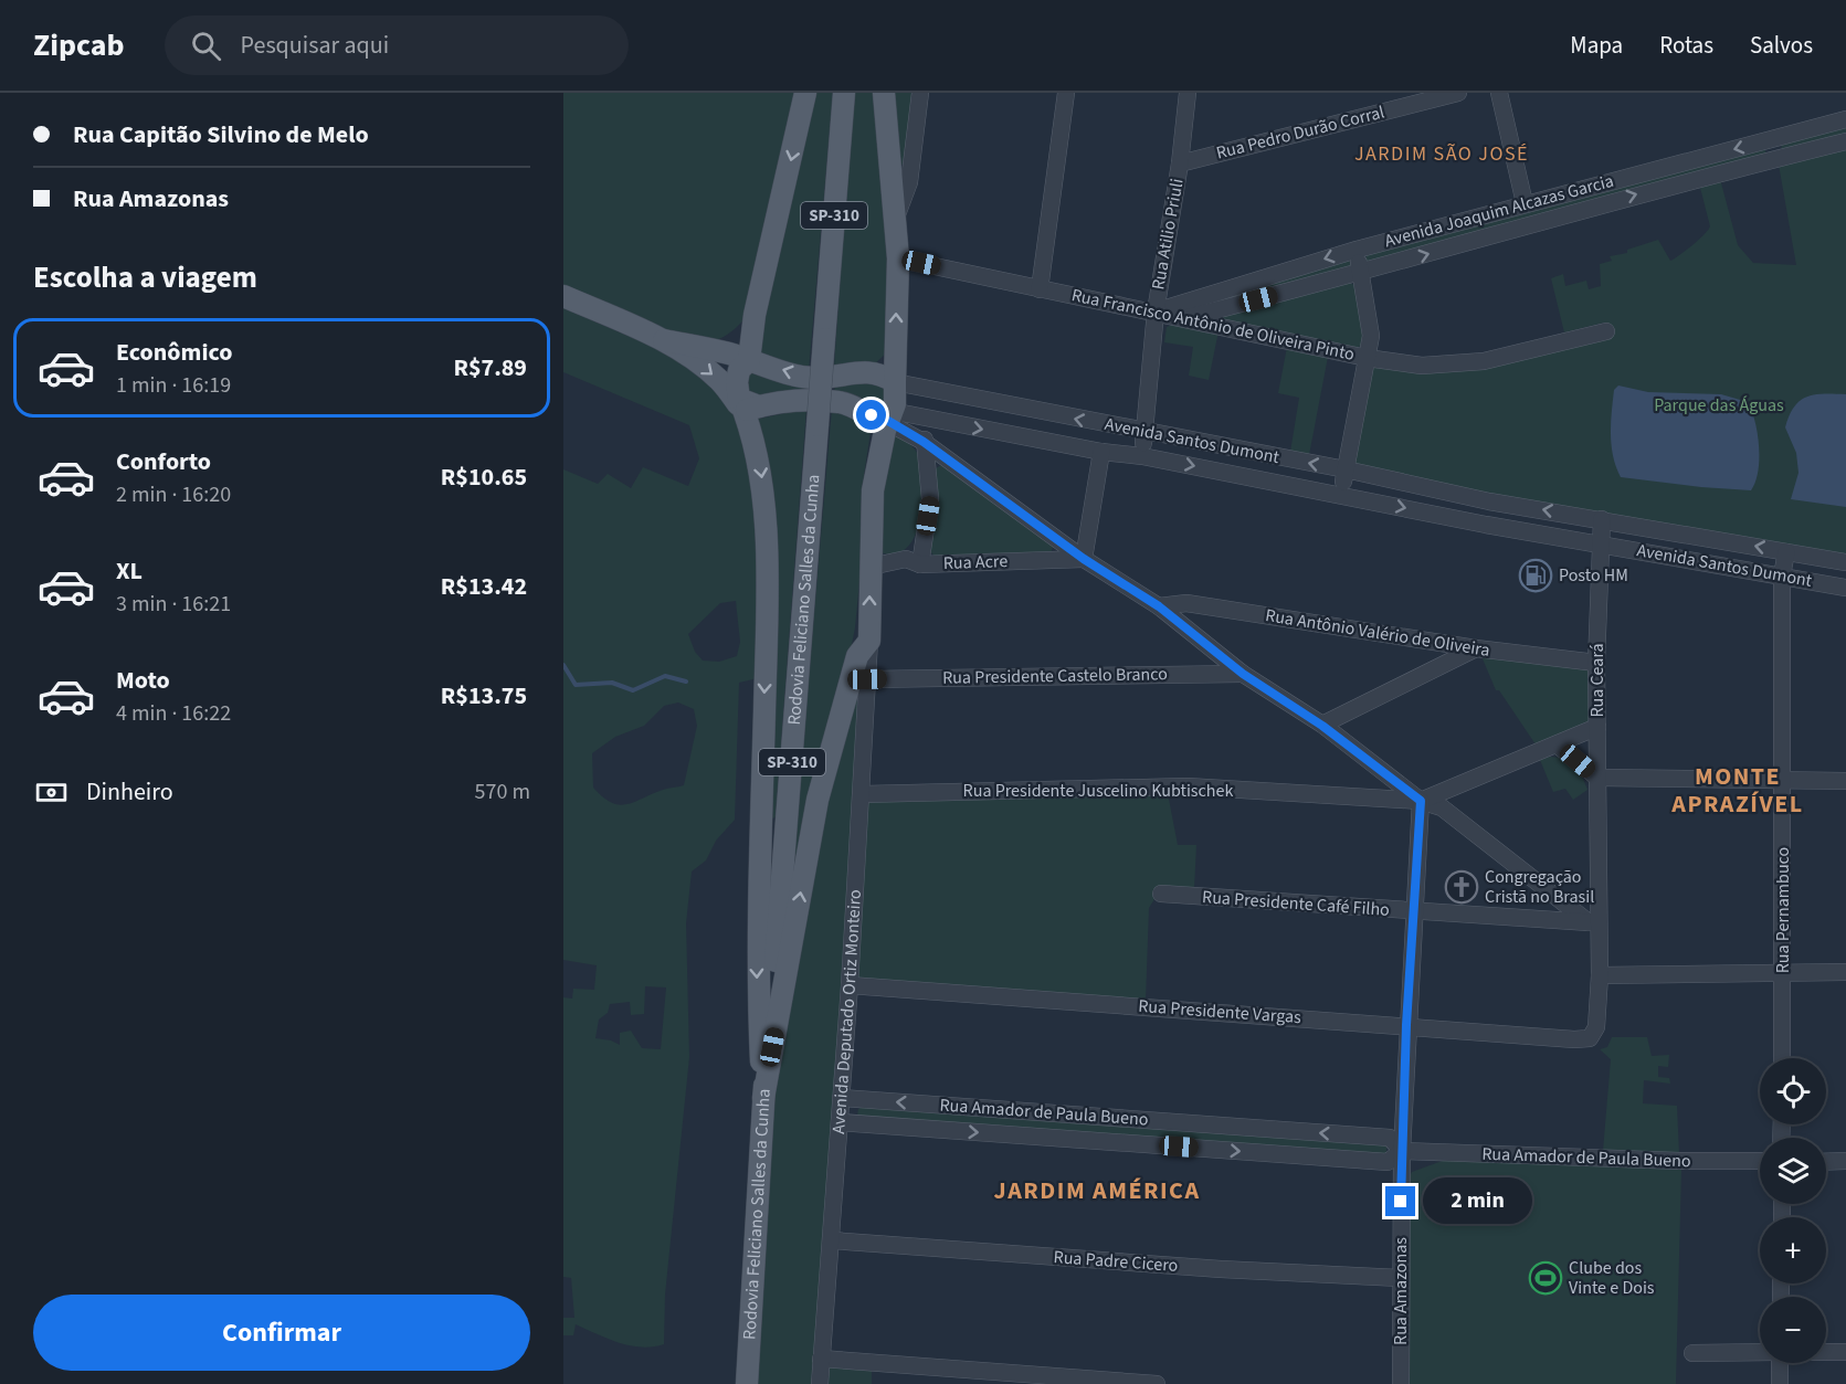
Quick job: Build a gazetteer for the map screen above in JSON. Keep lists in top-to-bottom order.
{
  "streets": {
    "main road": ["SP-310", "Rodovia Feliciano Salles da Cunha"],
    "street": [
      "Rua Pedro Durão Corral",
      "Avenida Joaquim Alcazas Garcia",
      "Rua Atilio Priuli",
      "Rua Francisco Antônio de Oliveira Pinto",
      "Avenida Santos Dumont",
      "Rua Acre",
      "Rua Antônio Valério de Oliveira",
      "Rua Presidente Castelo Branco",
      "Rua Ceará",
      "Rua Presidente Juscelino Kubtischek",
      "Rua Presidente Café Filho",
      "Rua Pernambuco",
      "Avenida Deputado Ortiz Monteiro",
      "Rua Presidente Vargas",
      "Rua Amador de Paula Bueno",
      "Rua Padre Cicero",
      "Rua Amazonas"
    ]
  },
  "crossings": [
    ["Rua Pedro Durão Corral", "Rua Atilio Priuli"],
    ["Avenida Joaquim Alcazas Garcia", "Rua Atilio Priuli"],
    ["Avenida Joaquim Alcazas Garcia", "Rua Francisco Antônio de Oliveira Pinto"],
    ["Rua Atilio Priuli", "Rua Francisco Antônio de Oliveira Pinto"],
    ["Rua Atilio Priuli", "Avenida Santos Dumont"],
    ["Avenida Santos Dumont", "Rua Ceará"],
    ["Avenida Santos Dumont", "Rua Pernambuco"],
    ["Rua Antônio Valério de Oliveira", "Rua Ceará"],
    ["Rua Presidente Castelo Branco", "Avenida Deputado Ortiz Monteiro"],
    ["Rua Ceará", "Rua Presidente Juscelino Kubtischek"],
    ["Rua Ceará", "Rua Presidente Café Filho"],
    ["Rua Ceará", "Rua Presidente Vargas"],
    ["Rua Presidente Juscelino Kubtischek", "Avenida Deputado Ortiz Monteiro"],
    ["Rua Presidente Juscelino Kubtischek", "Rua Amazonas"],
    ["Rua Presidente Café Filho", "Rua Amazonas"],
    ["Avenida Deputado Ortiz Monteiro", "Rua Presidente Vargas"],
    ["Avenida Deputado Ortiz Monteiro", "Rua Amador de Paula Bueno"],
    ["Avenida Deputado Ortiz Monteiro", "Rua Padre Cicero"],
    ["Rua Presidente Vargas", "Rua Amazonas"],
    ["Rua Amador de Paula Bueno", "Rua Amazonas"],
    ["Rua Padre Cicero", "Rua Amazonas"]
  ],
  "districts": ["JARDIM SÃO JOSÉ", "MONTE APRAZÍVEL", "JARDIM AMÉRICA"],
  "parks": ["Parque das Águas"],
  "places": {
    "fuel station": ["Posto HM"],
    "church": ["Congregação Cristã no Brasil"],
    "sports": ["Clube dos Vinte e Dois"]
  },
  "page": {
    "header": "Zipcab",
    "search": "Pesquisar aqui",
    "nav": ["Mapa", "Rotas", "Salvos"],
    "banner": ["Rua Capitão Silvino de Melo", "Rua Amazonas"],
    "heading": "Escolha a viagem",
    "list": [
      {
        "name": "Econômico",
        "note": "1 min · 16:19",
        "value": "R$7.89"
      },
      {
        "name": "Conforto",
        "note": "2 min · 16:20",
        "value": "R$10.65"
      },
      {
        "name": "XL",
        "note": "3 min · 16:21",
        "value": "R$13.42"
      },
      {
        "name": "Moto",
        "note": "4 min · 16:22",
        "value": "R$13.75"
      }
    ],
    "pay": ["Dinheiro", "570 m"],
    "map_buttons": ["+", "−"],
    "bubble": "2 min",
    "buttons": "Confirmar"
  }
}
